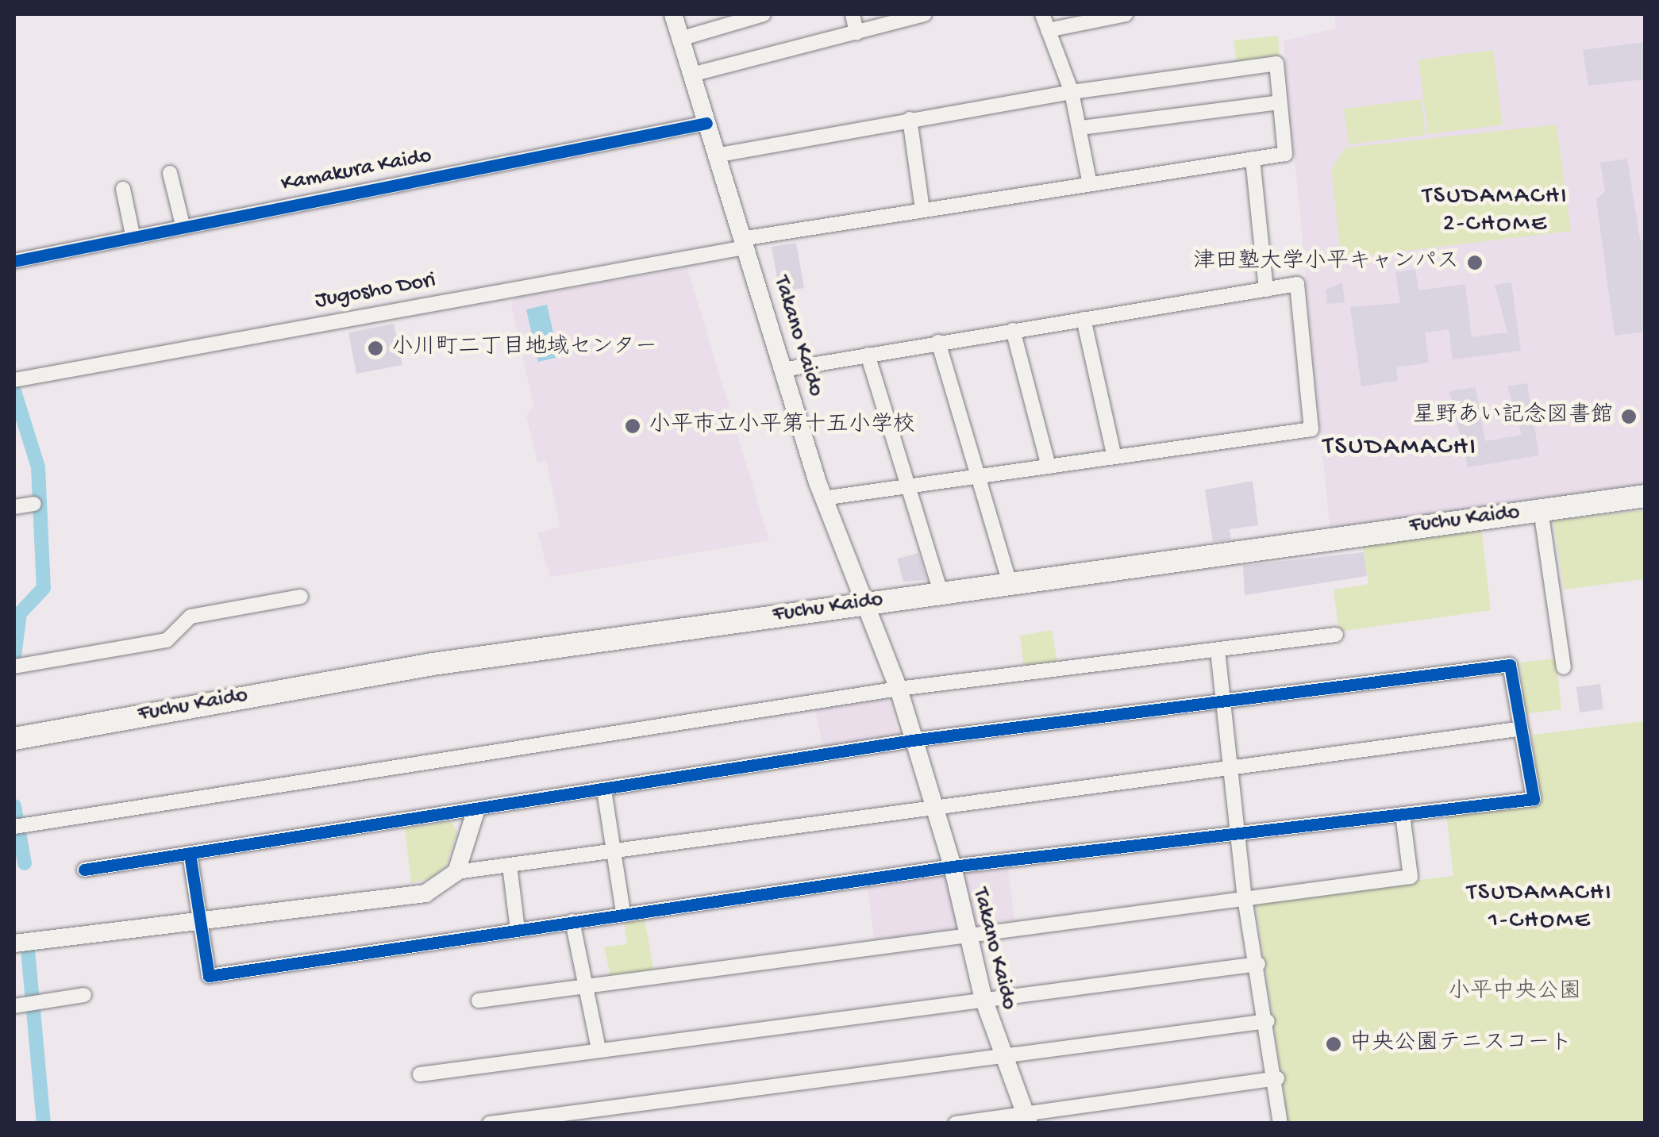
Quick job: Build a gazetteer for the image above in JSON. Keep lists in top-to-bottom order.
{
  "streets": {
    "main road": ["Fuchu Kaido"],
    "street": ["Kamakura Kaido", "Jugosho Dori", "Takano Kaido"]
  },
  "crossings": [
    ["Kamakura Kaido", "Takano Kaido"],
    ["Jugosho Dori", "Takano Kaido"],
    ["Takano Kaido", "Fuchu Kaido"]
  ],
  "districts": ["TSUDAMACHI 2-CHOME", "TSUDAMACHI", "TSUDAMACHI 1-CHOME"],
  "parks": ["小平中央公園"],
  "places": [
    "津田塾大学小平キャンパス",
    "小川町二丁目地域センター",
    "星野あい記念図書館",
    "小平市立小平第十五小学校",
    "中央公園テニスコート"
  ]
}
